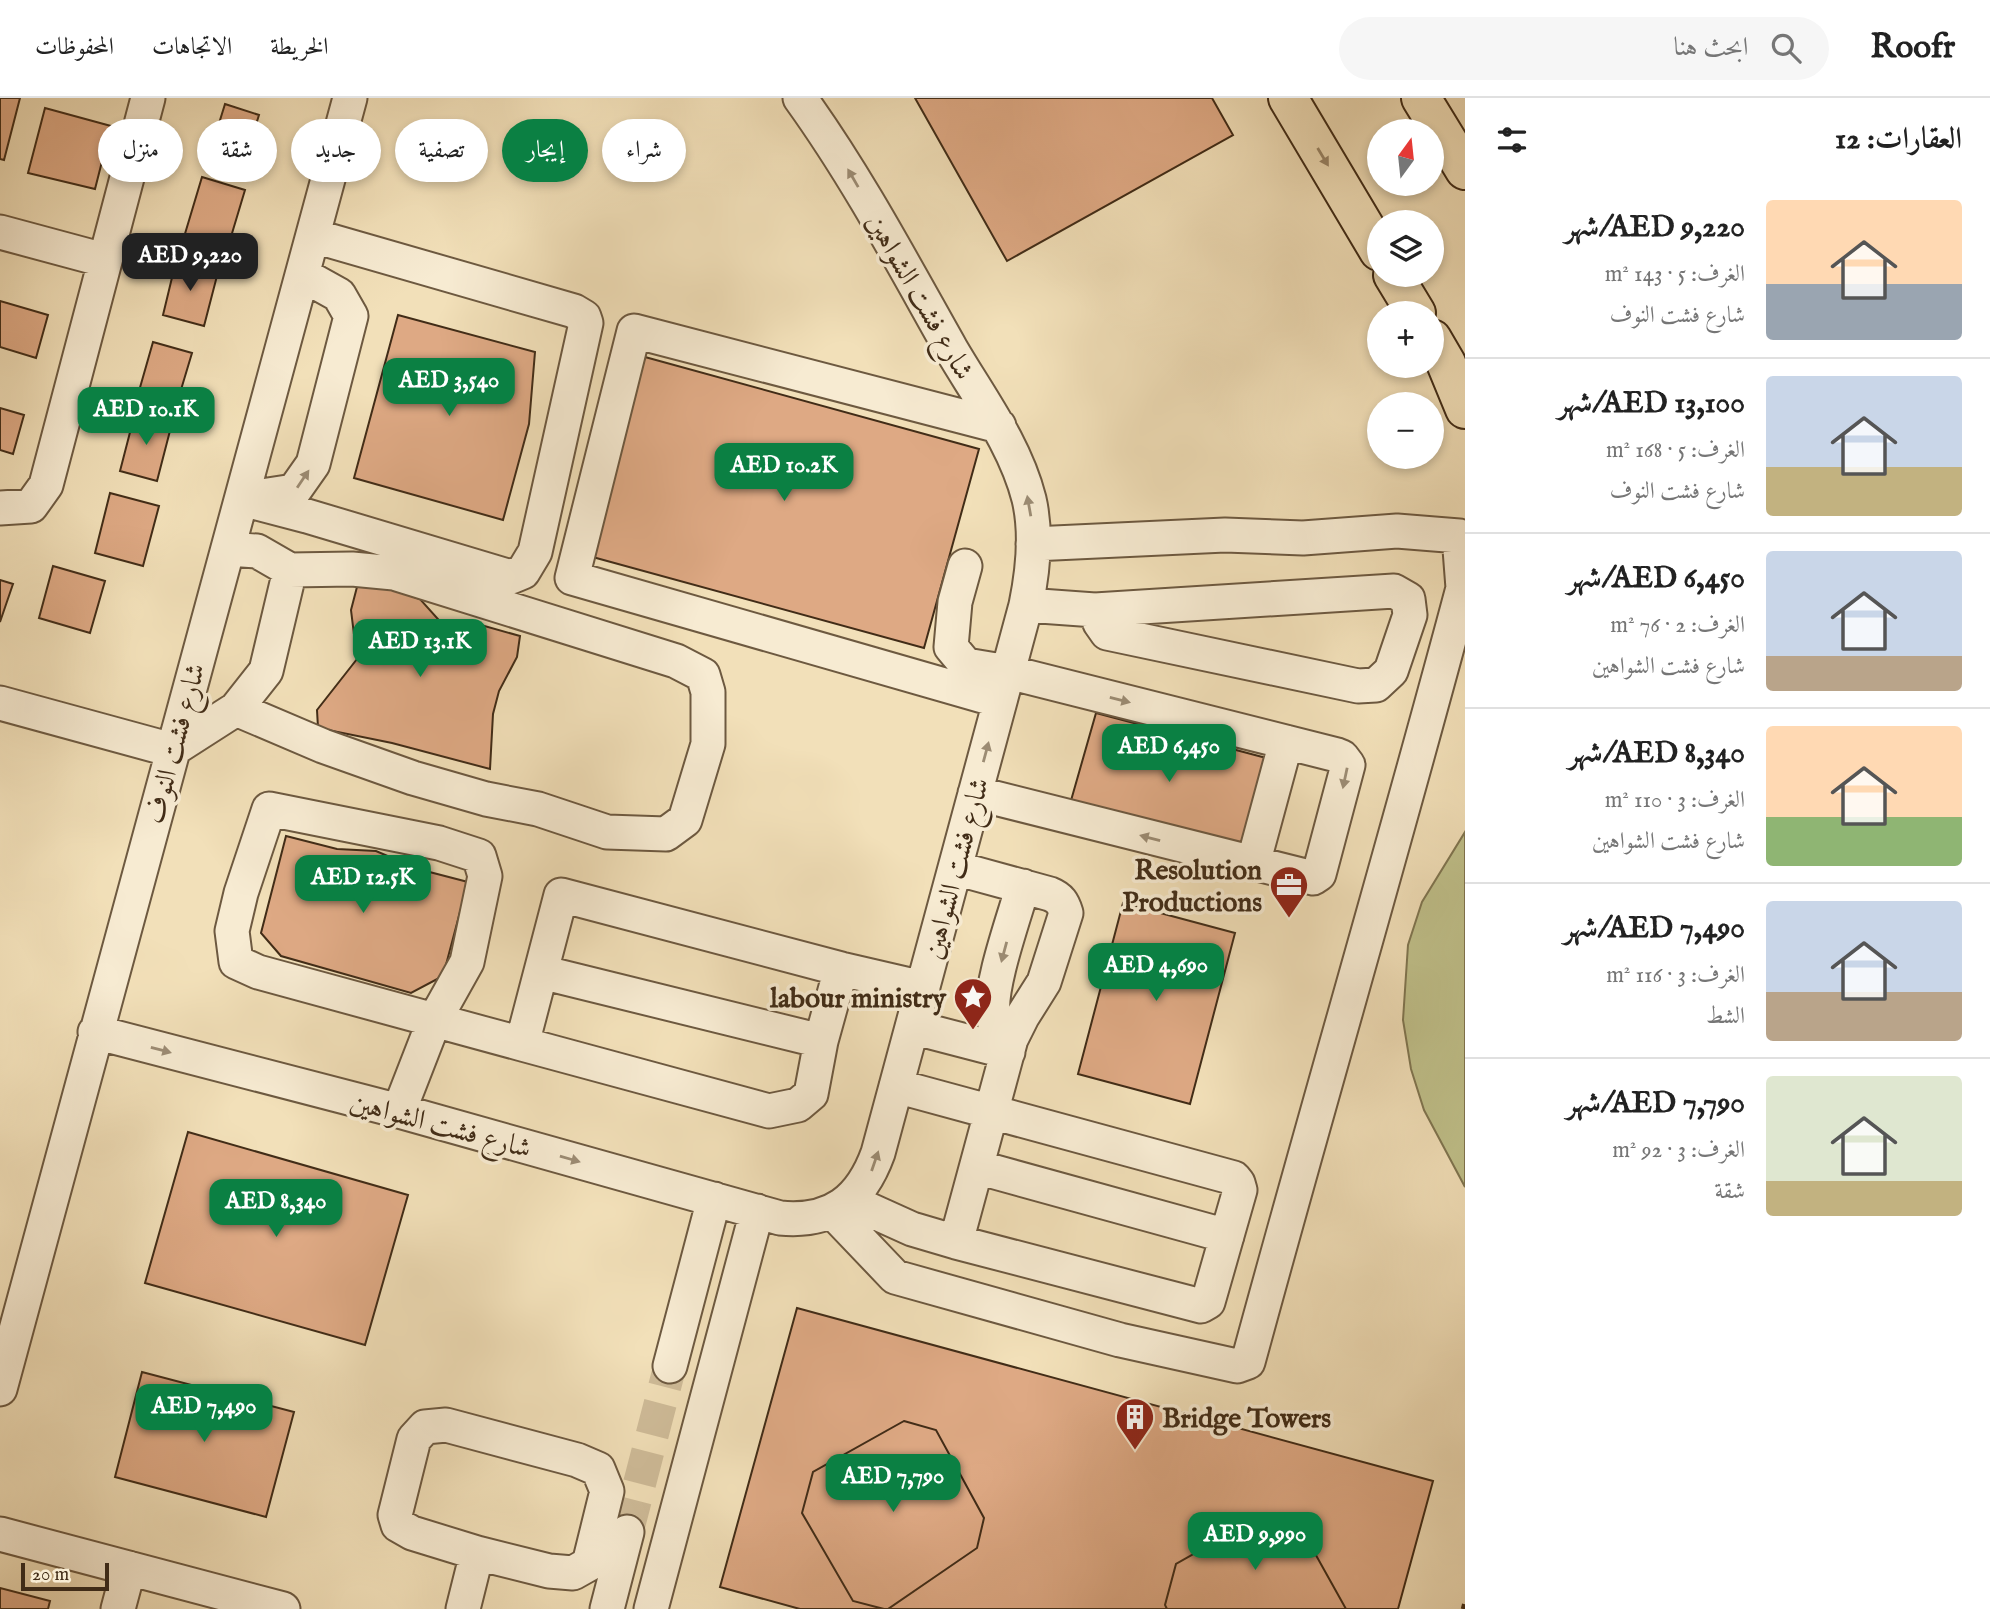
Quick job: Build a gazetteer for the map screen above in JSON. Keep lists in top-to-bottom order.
{
  "streets": {
    "street": ["شارع فشت الشواهين", "شارع فشت النوف"]
  },
  "crossings": [
    ["شارع فشت الشواهين", "شارع فشت النوف"]
  ],
  "places": {
    "office": ["Resolution Productions"],
    "place": ["labour ministry"],
    "building": ["Bridge Towers"]
  },
  "scale_bar": "20 m",
  "north": "top",
  "page": {
    "header": "Roofr",
    "search": "ابحث هنا",
    "nav": ["الخريطة", "الاتجاهات", "المحفوظات"],
    "heading": "العقارات: 12",
    "map_buttons": ["+", "−"],
    "chip": [
      "شراء",
      "إيجار",
      "تصفية",
      "جديد",
      "شقة",
      "منزل"
    ],
    "list": [
      {
        "name": "AED 9,220/شهر",
        "note": "الغرف: 5 · 143 m² · شارع فشت النوف"
      },
      {
        "name": "AED 13,100/شهر",
        "note": "الغرف: 5 · 168 m² · شارع فشت النوف"
      },
      {
        "name": "AED 6,450/شهر",
        "note": "الغرف: 2 · 76 m² · شارع فشت الشواهين"
      },
      {
        "name": "AED 8,340/شهر",
        "note": "الغرف: 3 · 110 m² · شارع فشت الشواهين"
      },
      {
        "name": "AED 7,490/شهر",
        "note": "الغرف: 3 · 116 m² · الشط"
      },
      {
        "name": "AED 7,790/شهر",
        "note": "الغرف: 3 · 92 m² · شقة"
      }
    ],
    "price": [
      "AED 9,220",
      "AED 3,540",
      "AED 10.1K",
      "AED 10.2K",
      "AED 13.1K",
      "AED 6,450",
      "AED 12.5K",
      "AED 4,690",
      "AED 8,340",
      "AED 7,490",
      "AED 7,790",
      "AED 9,990"
    ],
    "scale": "20 m"
  }
}
